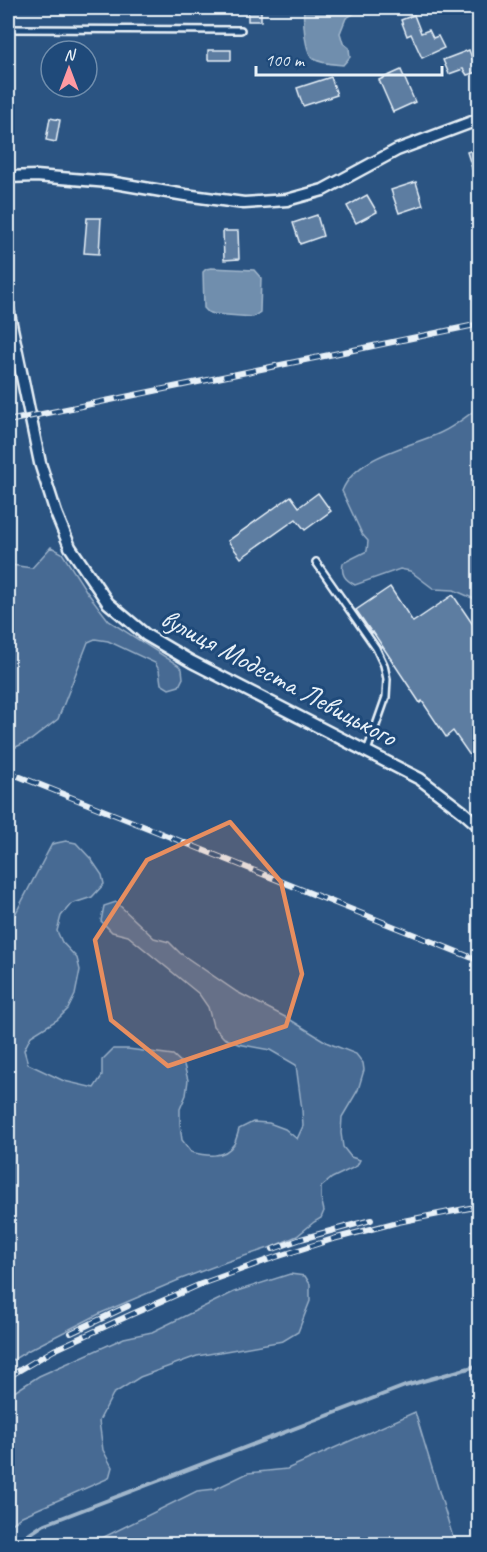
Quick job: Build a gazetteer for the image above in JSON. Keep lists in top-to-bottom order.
{
  "streets": {
    "street": ["вулиця Модеста Левицького"]
  },
  "scale_bar": "100 m",
  "north": "top"
}
